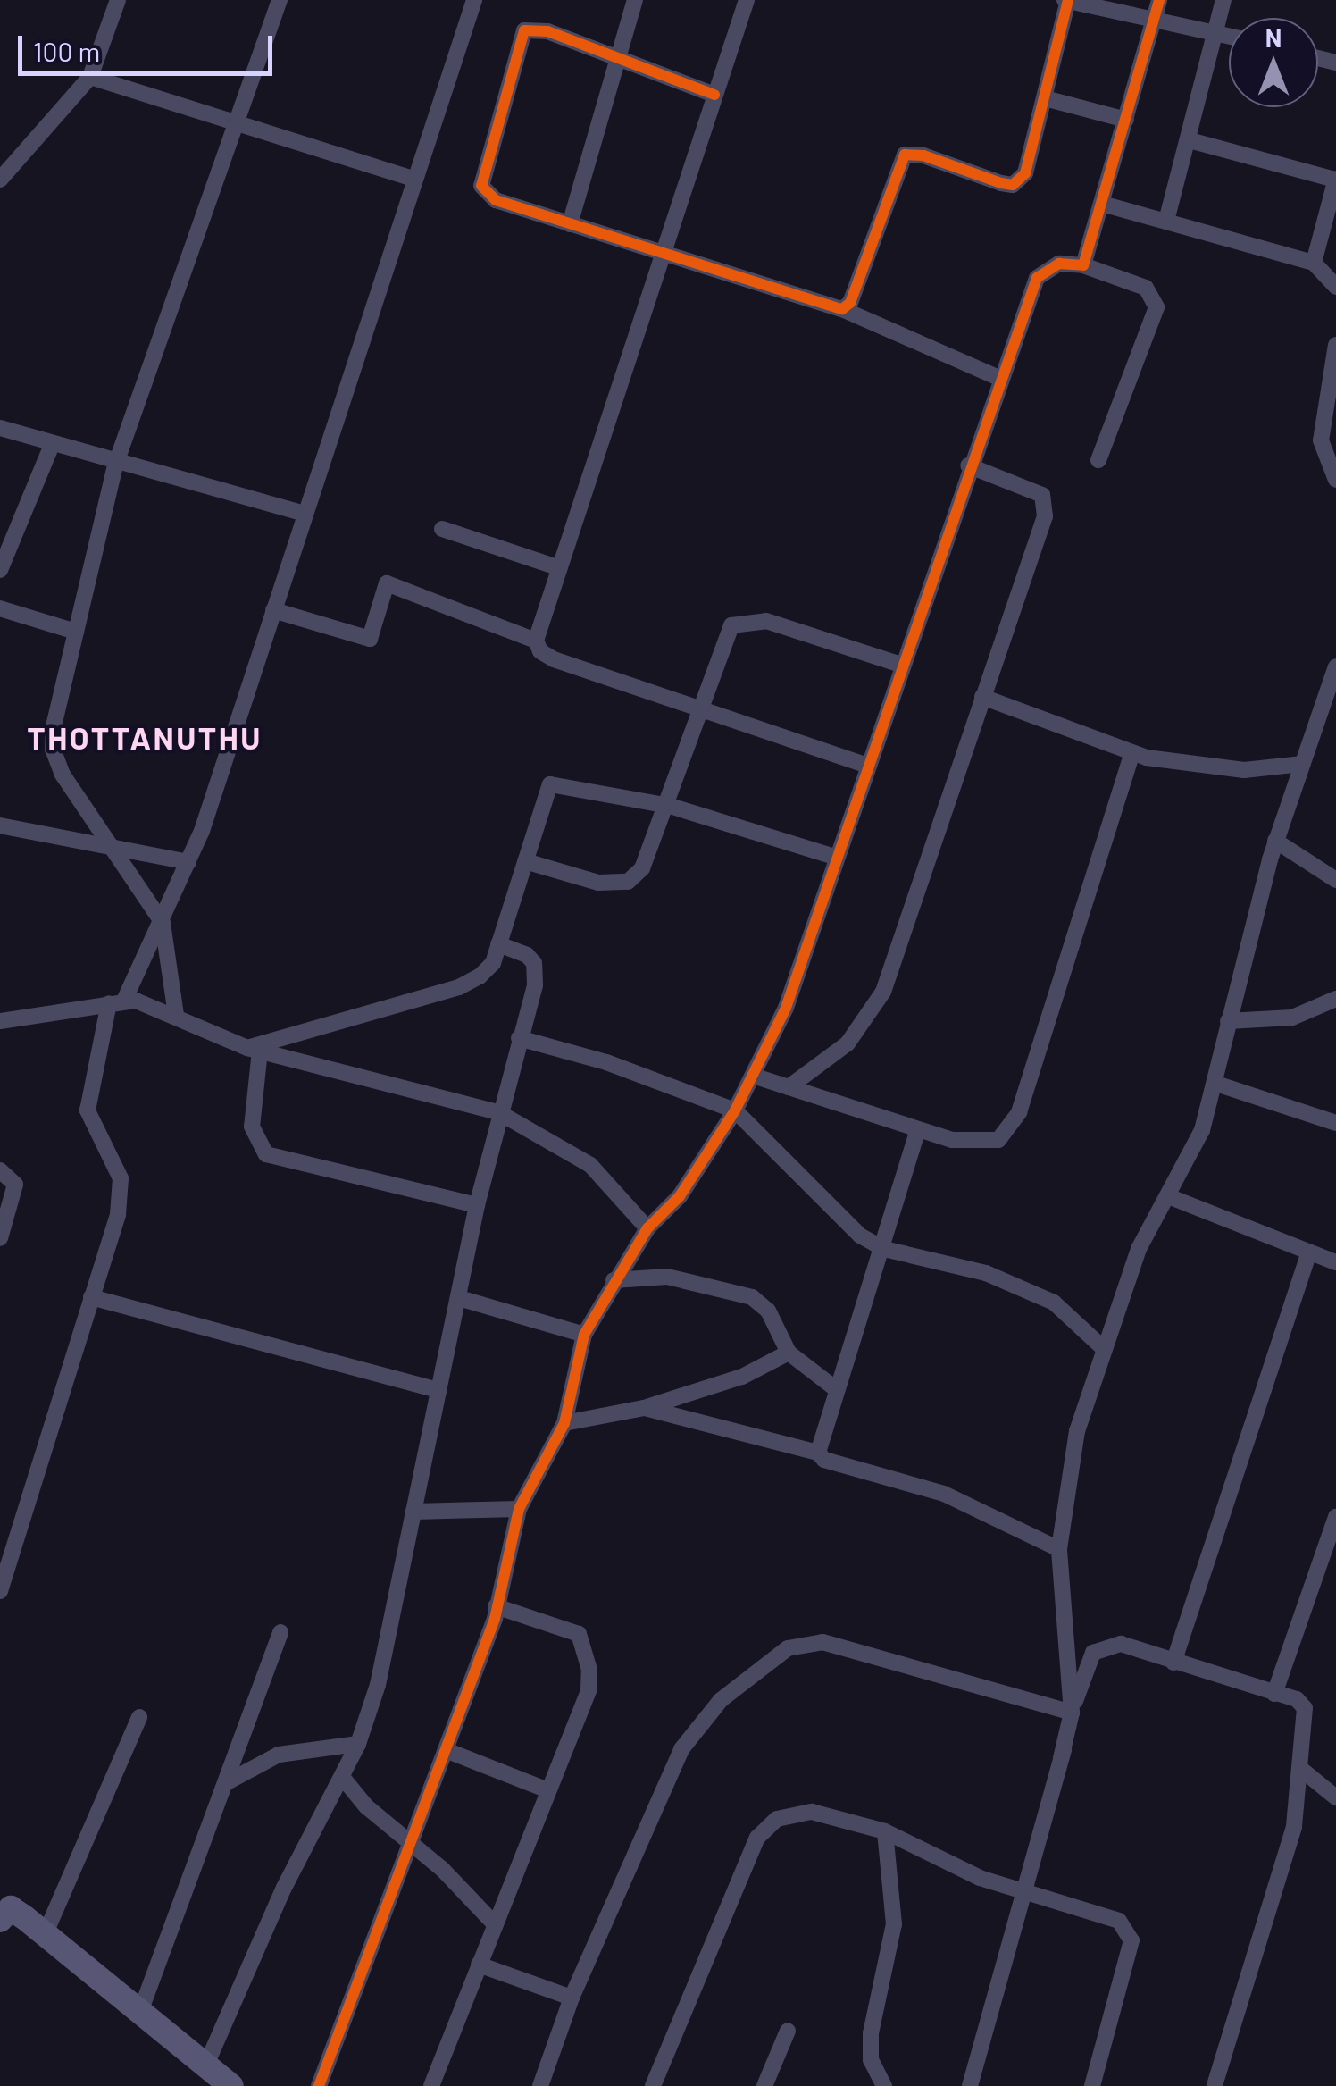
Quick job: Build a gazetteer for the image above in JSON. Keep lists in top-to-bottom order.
{
  "districts": ["THOTTANUTHU"],
  "scale_bar": "100 m",
  "north": "top"
}
